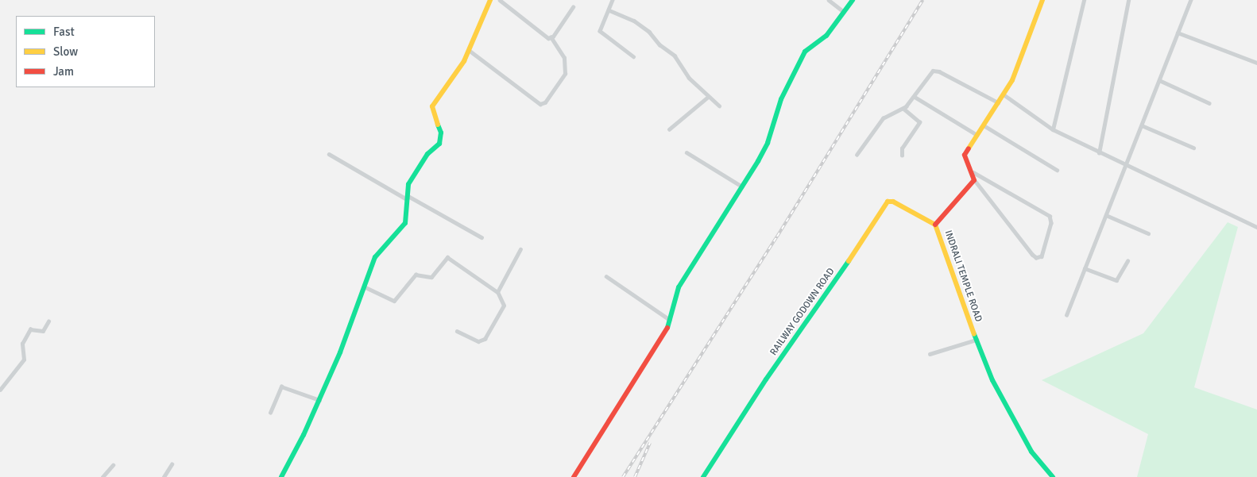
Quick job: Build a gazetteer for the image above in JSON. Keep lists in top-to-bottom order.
{
  "streets": {
    "street": ["INDRALI TEMPLE ROAD", "RAILWAY GODOWN ROAD"]
  },
  "crossings": [
    ["INDRALI TEMPLE ROAD", "RAILWAY GODOWN ROAD"]
  ],
  "legend": ["Fast", "Slow", "Jam"]
}
